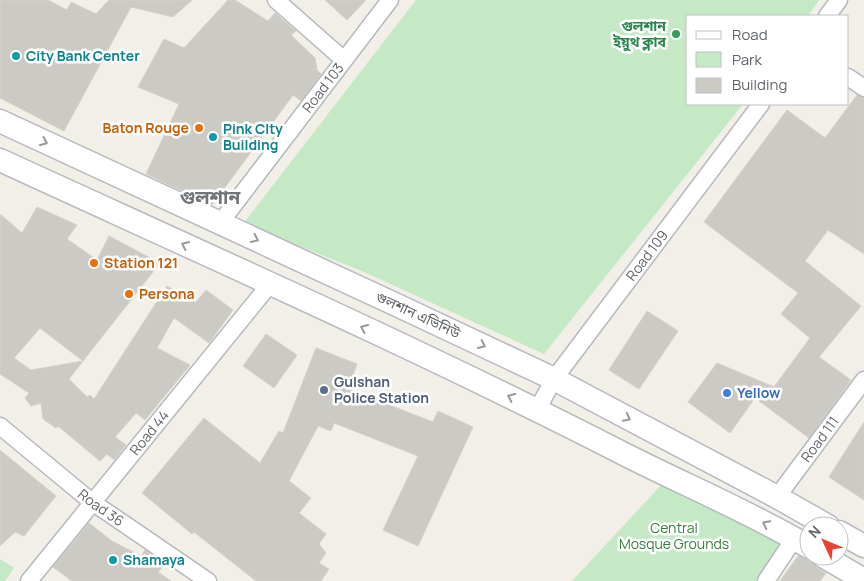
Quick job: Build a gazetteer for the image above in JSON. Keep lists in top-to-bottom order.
{
  "streets": {
    "main road": ["গুলশান এভিনিউ"],
    "street": [
      "Road 103",
      "Road 109",
      "Road 44",
      "Road 111",
      "Road 36"
    ]
  },
  "crossings": [
    ["Road 103", "গুলশান এভিনিউ"],
    ["Road 109", "গুলশান এভিনিউ"],
    ["গুলশান এভিনিউ", "Road 111"],
    ["Road 44", "Road 36"]
  ],
  "districts": ["গুলশান"],
  "parks": ["Central Mosque Grounds"],
  "places": [
    "গুলশান ইয়ুথ ক্লাব",
    "City Bank Center",
    "Baton Rouge",
    "Pink CIty Building",
    "Station 121",
    "Persona",
    "Gulshan Police Station",
    "Yellow",
    "Shamaya"
  ],
  "legend": ["Road", "Park", "Building"],
  "north": "top left"
}
